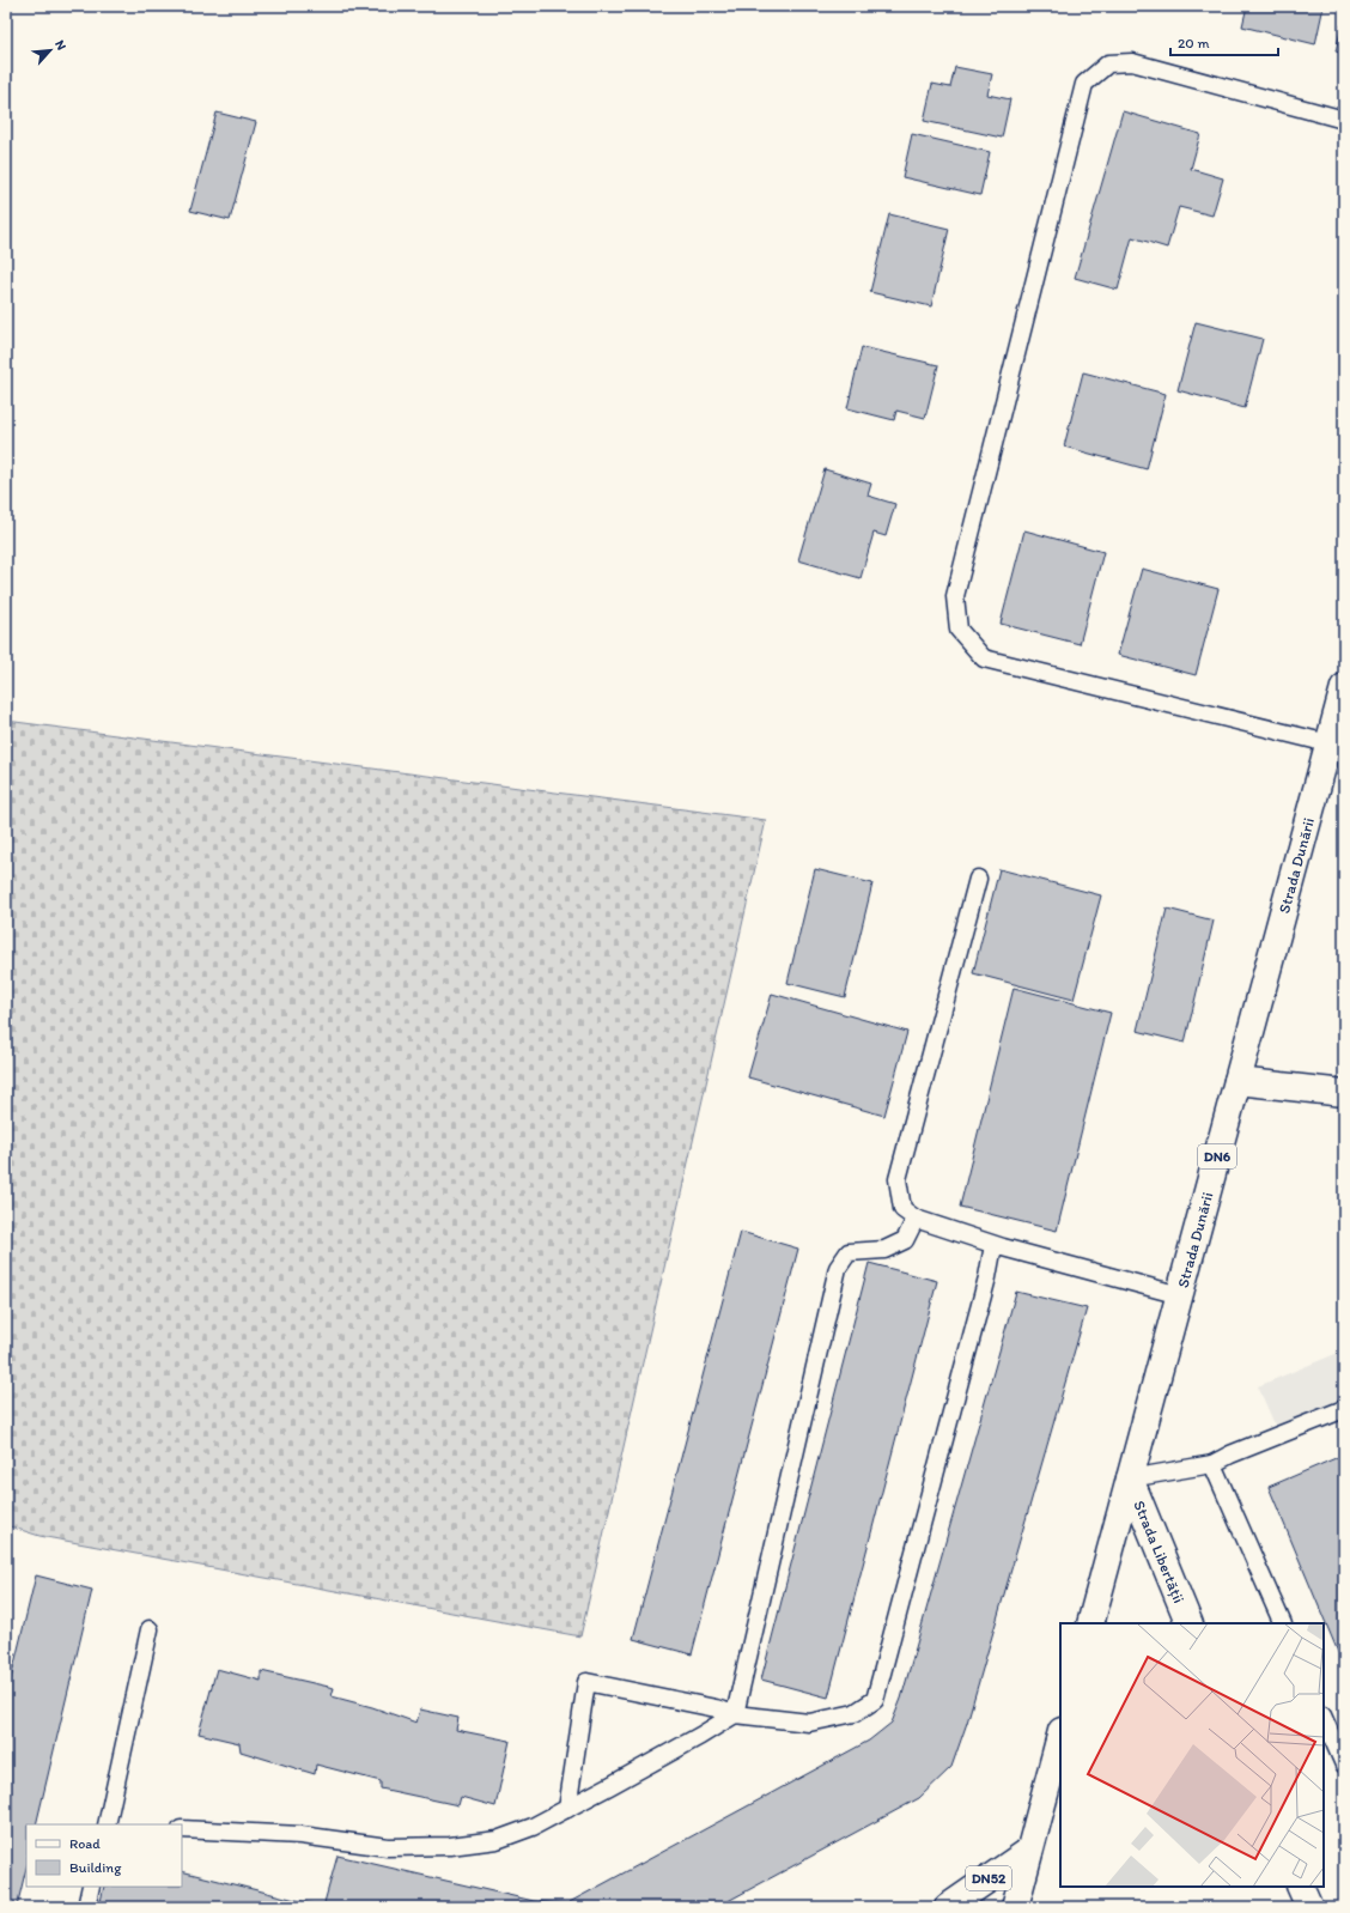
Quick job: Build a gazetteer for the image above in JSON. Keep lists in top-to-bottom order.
{
  "streets": {
    "main road": [
      "Strada Dunării",
      "DN6",
      "Strada Libertății",
      "DN52"
    ]
  },
  "crossings": [
    ["Strada Dunării", "Strada Libertății"]
  ],
  "legend": ["Road", "Building"],
  "scale_bar": "20 m",
  "north": "top right"
}
